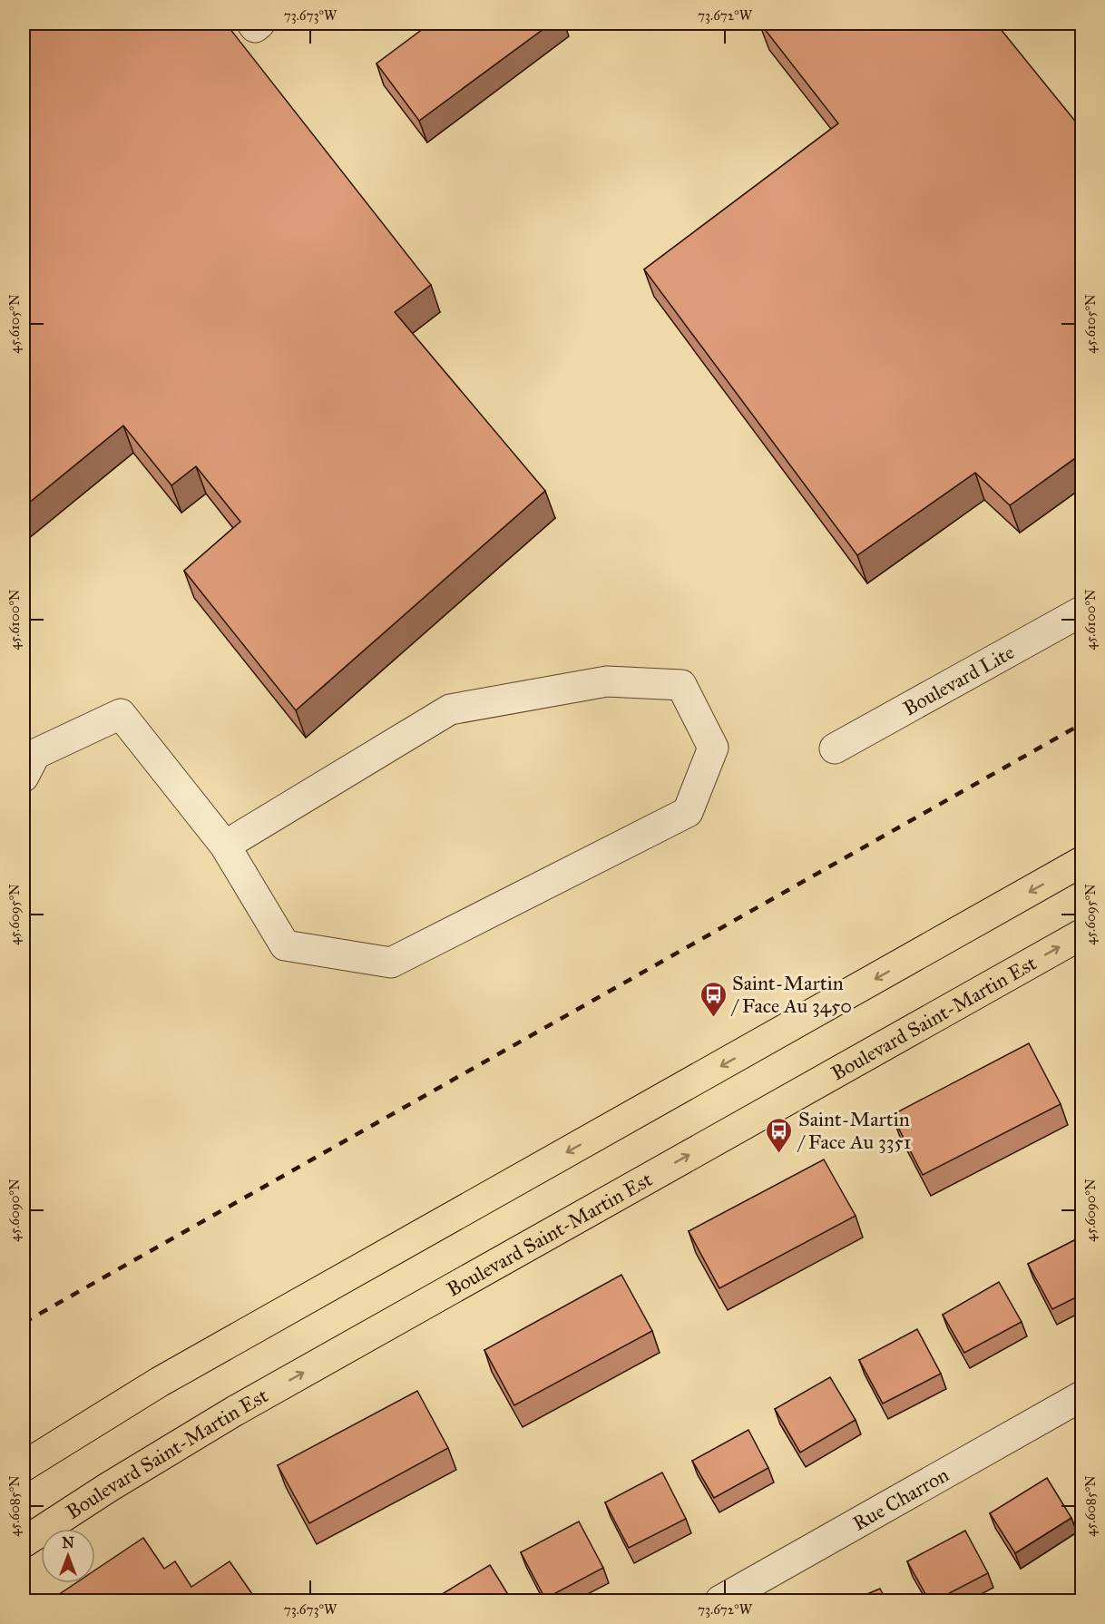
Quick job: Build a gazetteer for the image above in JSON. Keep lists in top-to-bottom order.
{
  "streets": {
    "main road": ["Boulevard Saint-Martin Est"],
    "street": ["Boulevard Lite", "Rue Charron"]
  },
  "places": {
    "bus stop": ["Saint-Martin / Face Au 3450", "Saint-Martin / Face Au 3351"]
  },
  "north": "top",
  "coordinates": [
    "73.673°W",
    "73.672°W",
    "45.6105°N",
    "45.6100°N",
    "45.6095°N",
    "45.6090°N",
    "45.6085°N"
  ]
}
